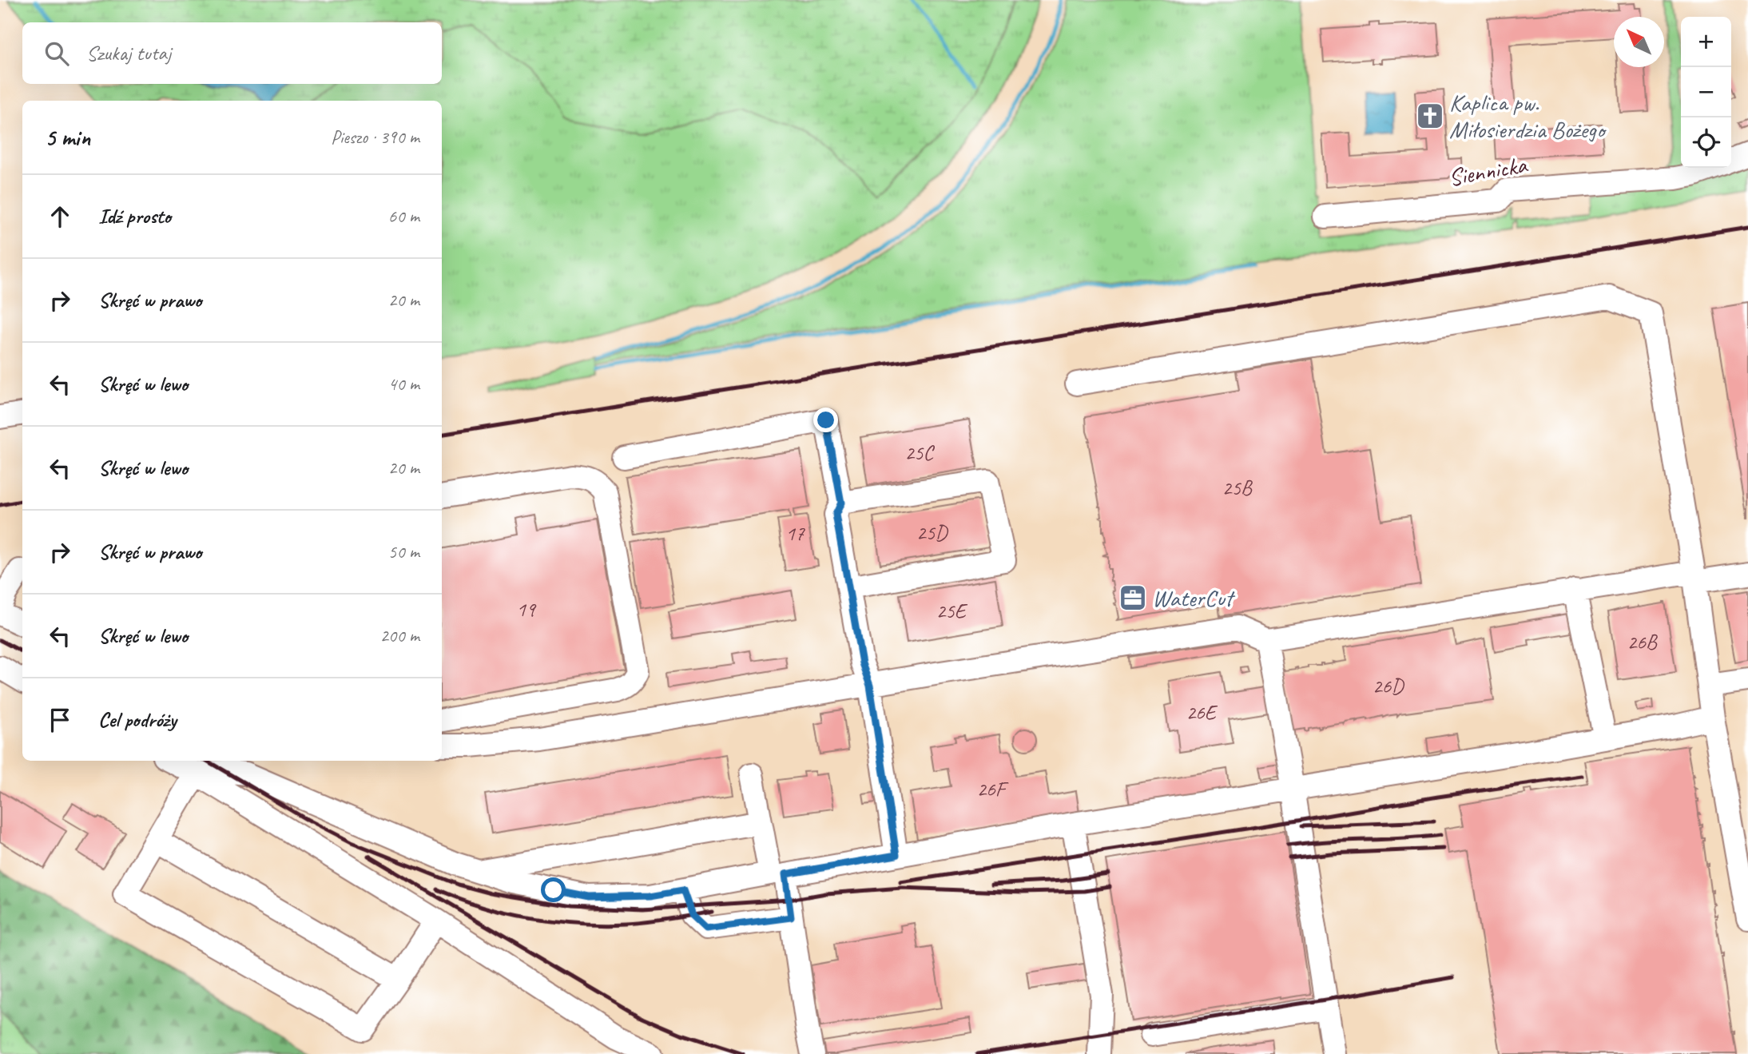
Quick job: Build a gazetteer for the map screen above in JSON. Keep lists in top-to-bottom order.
{
  "streets": {
    "street": ["Siennicka"]
  },
  "places": {
    "church": ["Kaplica pw. Miłosierdzia Bożego"],
    "office": ["WaterCut"]
  },
  "house_numbers": [
    "25C",
    "25B",
    "25D",
    "17",
    "19",
    "25E",
    "26B",
    "26D",
    "26E",
    "26F"
  ],
  "north": "top left",
  "page": {
    "map_buttons": ["+", "−"],
    "search": "Szukaj tutaj",
    "heading": ["5 min", "Pieszo · 390 m"],
    "list": [
      ["Idź prosto", "60 m"],
      ["Skręć w prawo", "20 m"],
      ["Skręć w lewo", "40 m"],
      ["Skręć w lewo", "20 m"],
      ["Skręć w prawo", "50 m"],
      ["Skręć w lewo", "200 m"],
      "Cel podróży"
    ]
  }
}
